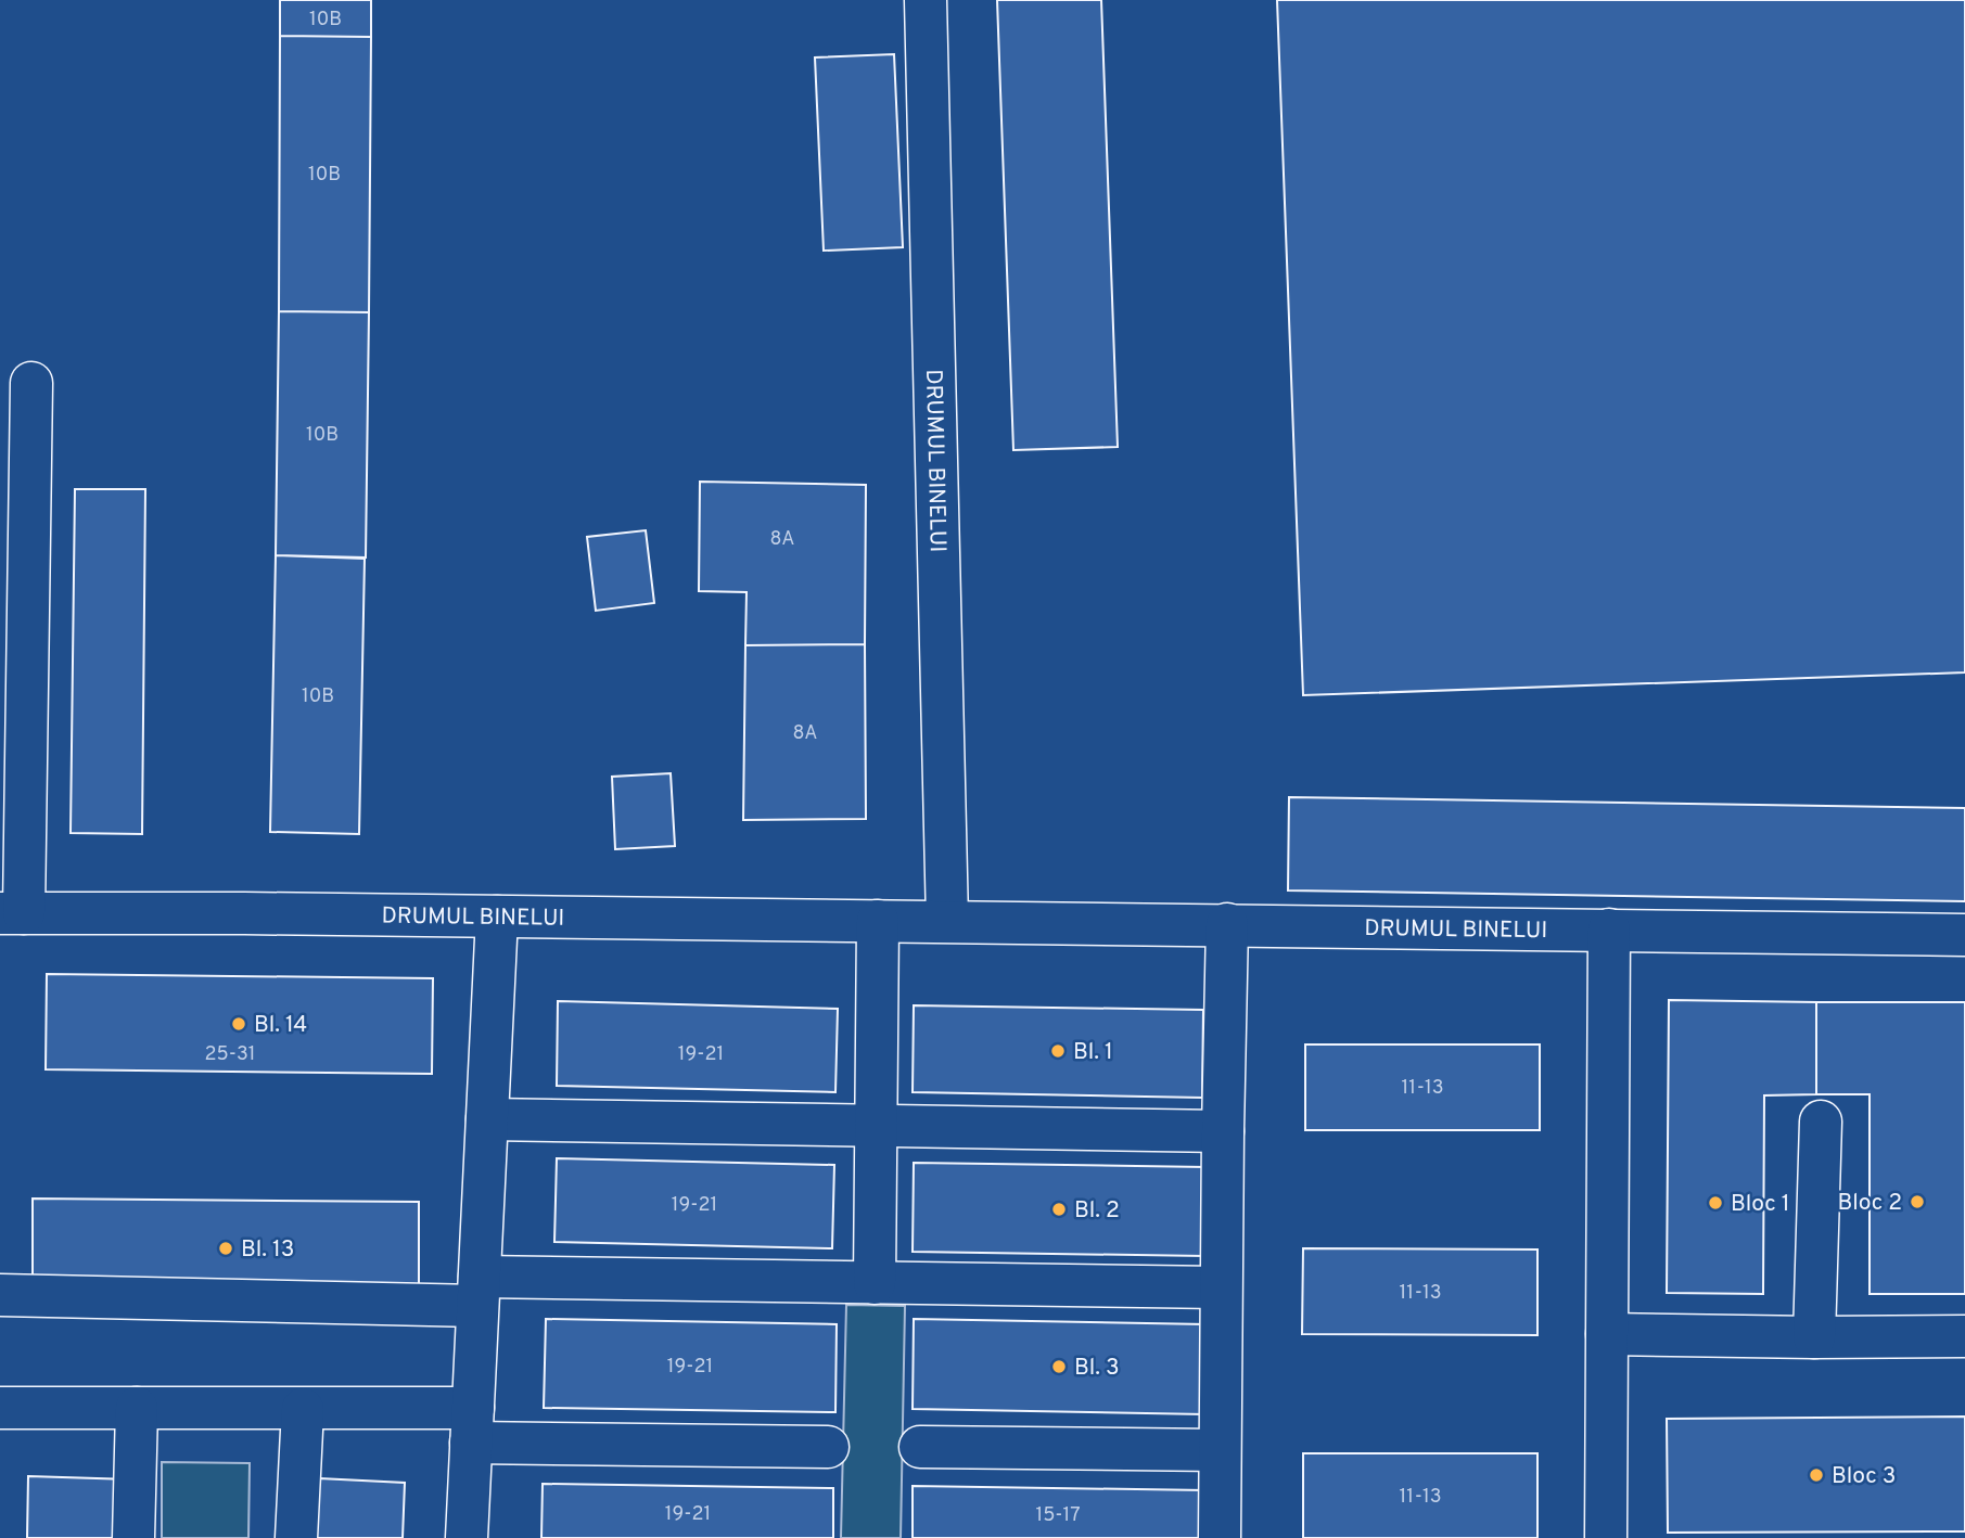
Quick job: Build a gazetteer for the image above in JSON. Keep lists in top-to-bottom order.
{
  "streets": {
    "street": ["DRUMUL BINELUI"]
  },
  "places": [
    "Bl. 14",
    "Bl. 1",
    "Bloc 2",
    "Bloc 1",
    "Bl. 2",
    "Bl. 13",
    "Bl. 3",
    "Bloc 3"
  ],
  "house_numbers": [
    "10B",
    "10B",
    "10B",
    "8A",
    "10B",
    "8A",
    "25-31",
    "19-21",
    "11-13",
    "19-21",
    "11-13",
    "19-21",
    "11-13",
    "19-21",
    "15-17"
  ]
}
